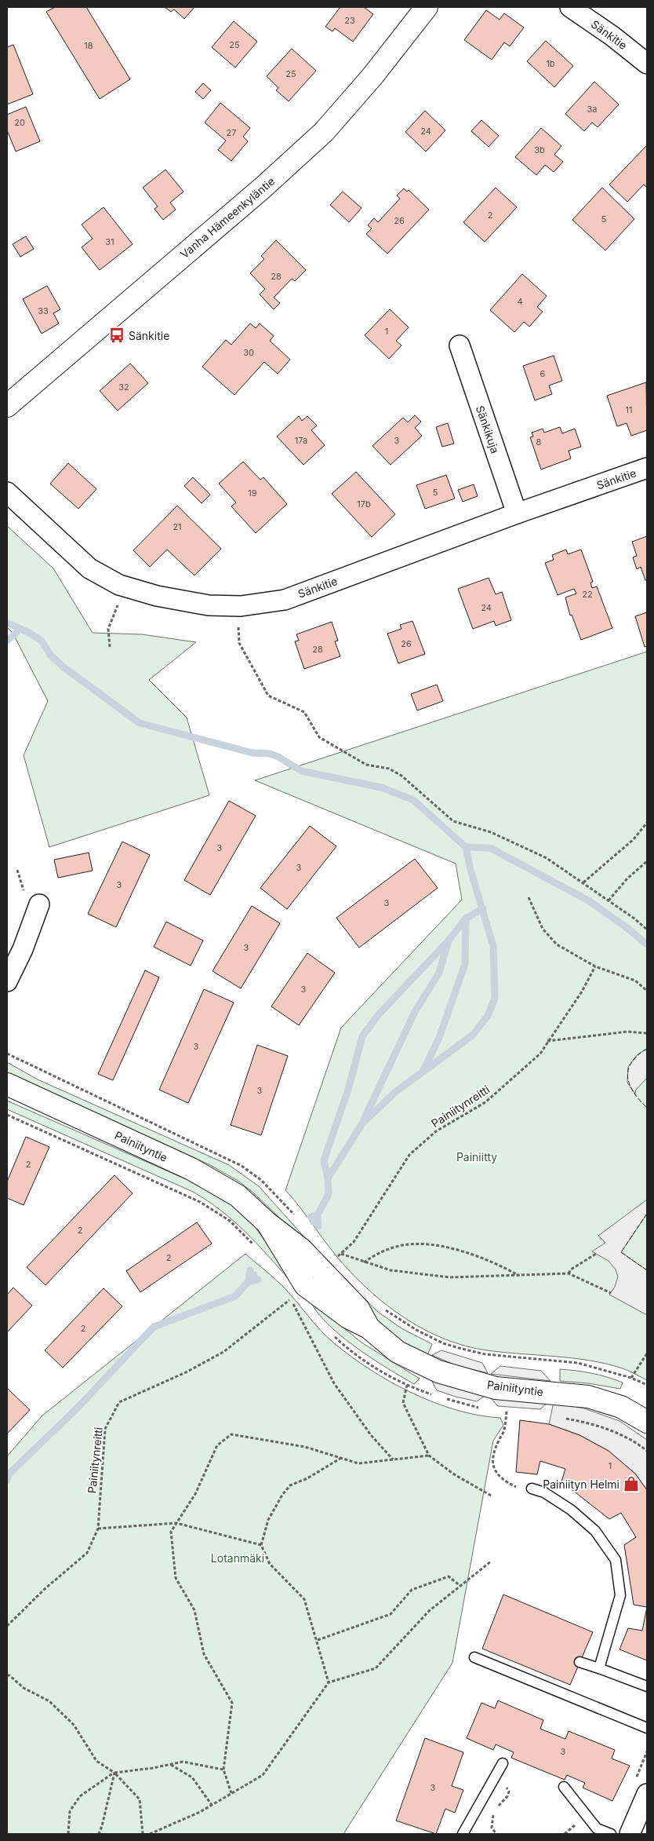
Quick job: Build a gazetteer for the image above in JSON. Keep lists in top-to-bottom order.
{
  "streets": {
    "street": [
      "Sänkitie",
      "Vanha Hämeenkyläntie",
      "Sänkikuja",
      "Painiityntie"
    ],
    "path": ["Painiitynreitti"]
  },
  "crossings": [
    ["Sänkitie", "Sänkikuja"]
  ],
  "parks": ["Painiitty", "Lotanmäki"],
  "places": {
    "bus stop": ["Sänkitie"],
    "shop": ["Painiityn Helmi"]
  },
  "house_numbers": [
    "23",
    "25",
    "18",
    "1b",
    "25",
    "3a",
    "20",
    "24",
    "27",
    "3b",
    "2",
    "5",
    "26",
    "31",
    "28",
    "4",
    "33",
    "1",
    "30",
    "6",
    "32",
    "11",
    "17a",
    "3",
    "8",
    "5",
    "19",
    "17b",
    "21",
    "22",
    "24",
    "26",
    "28",
    "3",
    "3",
    "3",
    "3",
    "3",
    "3",
    "3",
    "3",
    "2",
    "2",
    "2",
    "2",
    "1",
    "3",
    "3"
  ]
}
